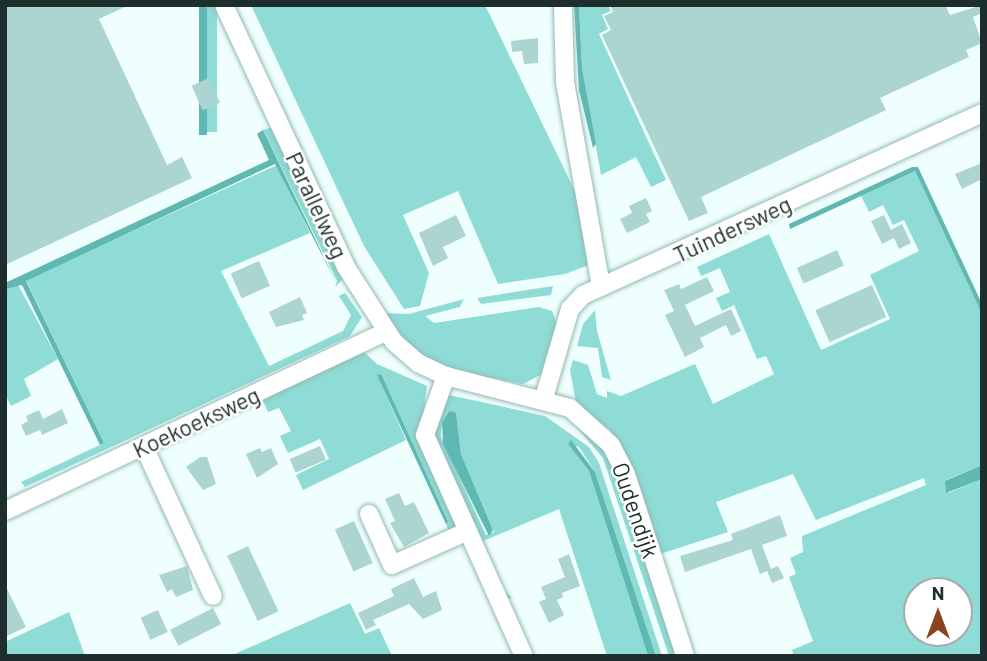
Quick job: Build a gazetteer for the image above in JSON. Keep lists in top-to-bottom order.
{
  "streets": {
    "street": [
      "Parallelweg",
      "Tuindersweg",
      "Koekoeksweg",
      "Oudendijk"
    ]
  },
  "crossings": [
    ["Parallelweg", "Tuindersweg"],
    ["Parallelweg", "Koekoeksweg"],
    ["Parallelweg", "Oudendijk"],
    ["Tuindersweg", "Oudendijk"]
  ],
  "north": "top"
}
